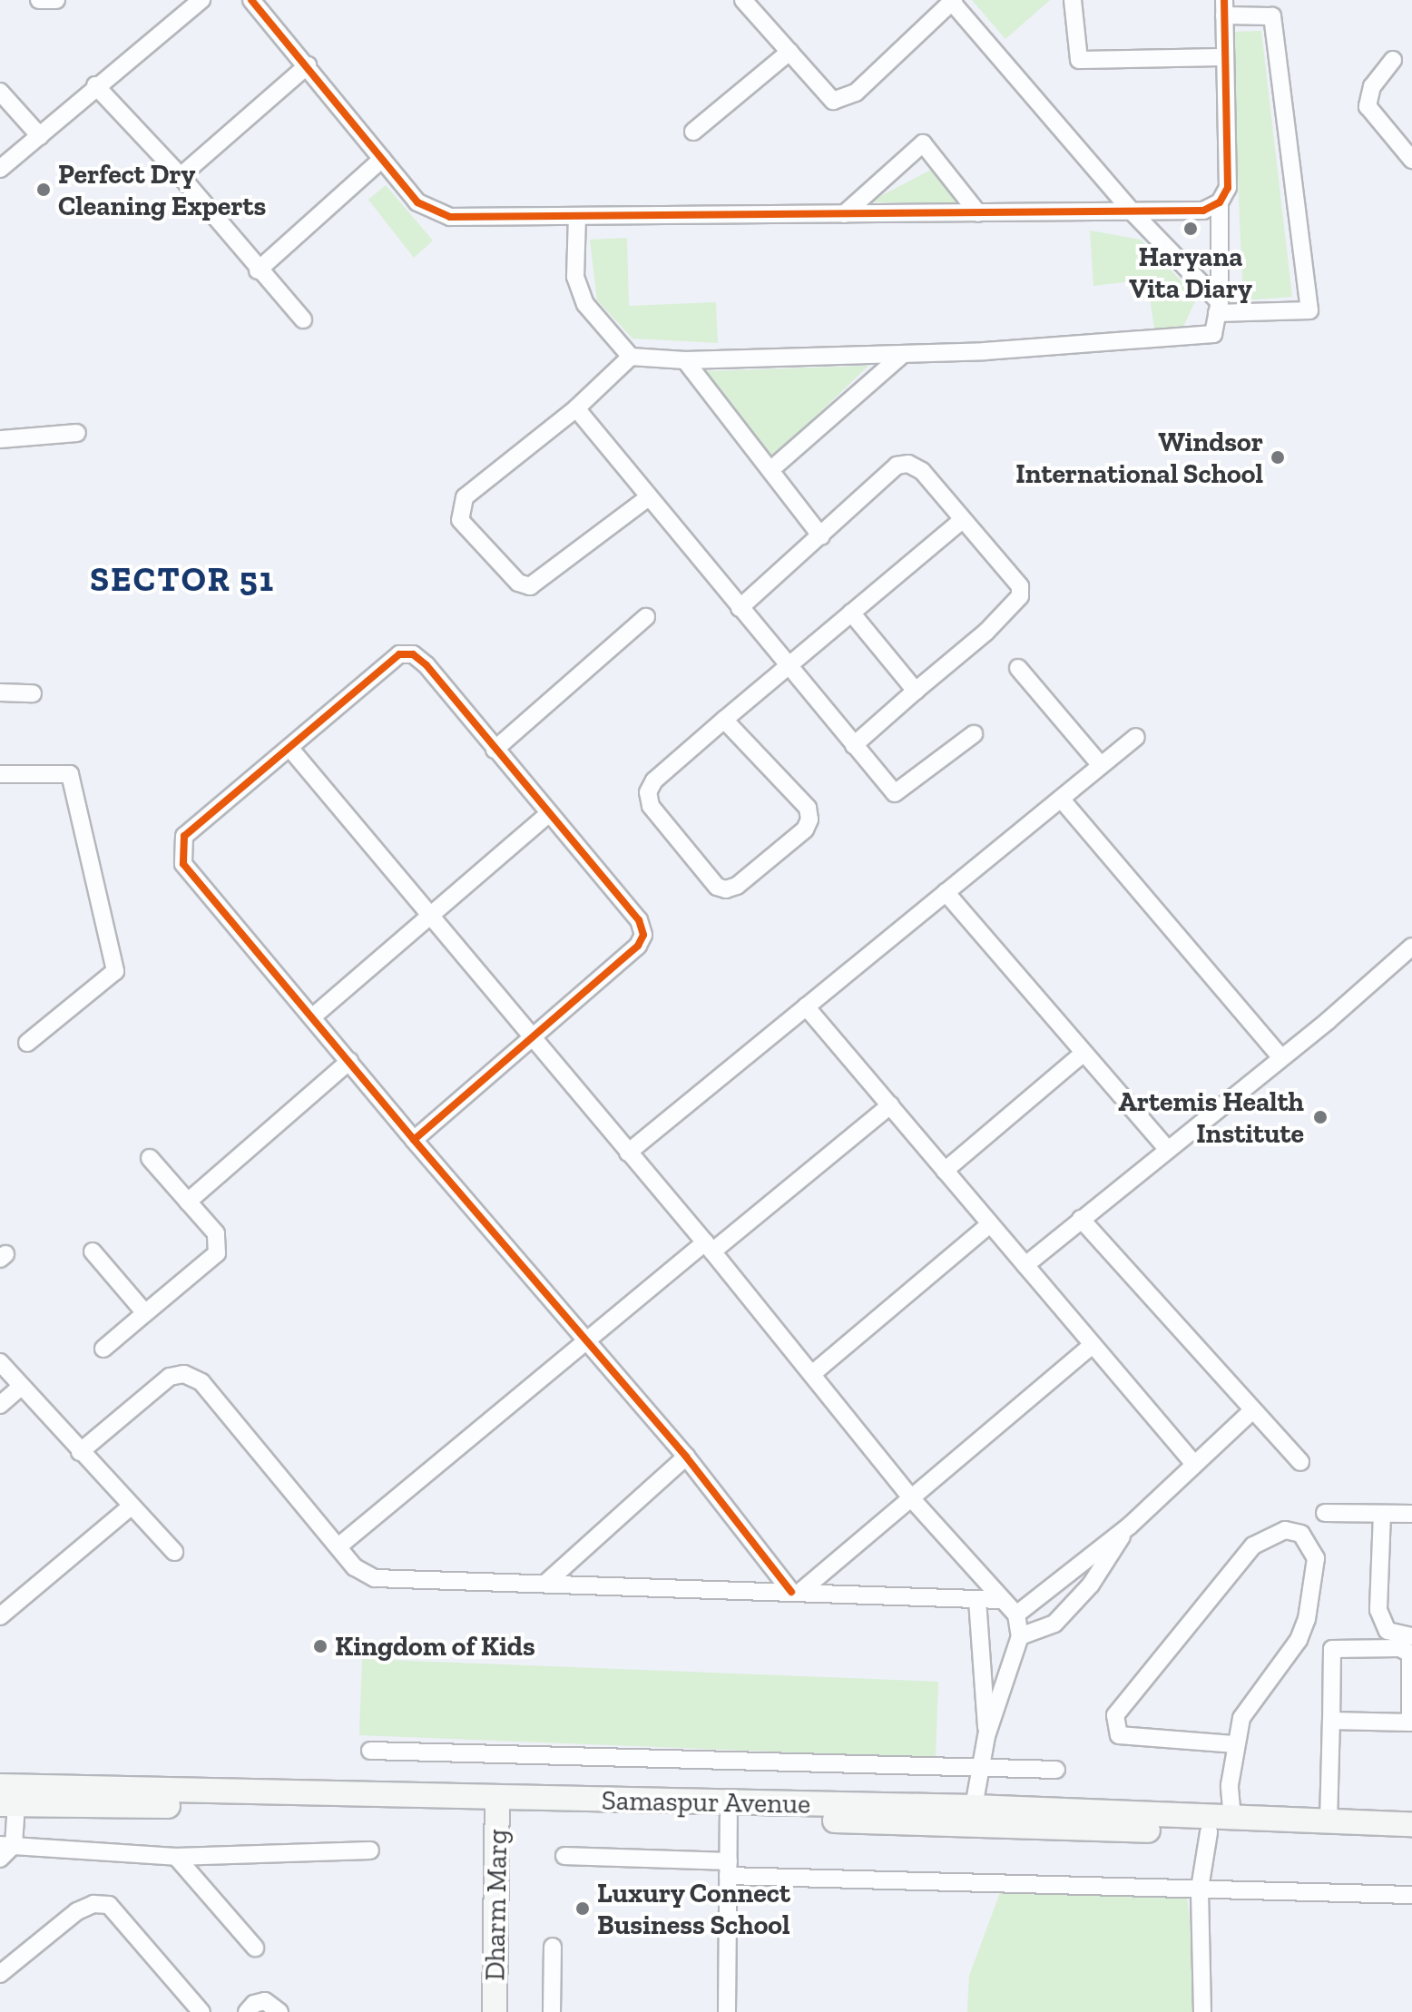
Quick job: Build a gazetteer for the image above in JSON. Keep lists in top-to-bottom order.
{
  "streets": {
    "main road": ["Samaspur Avenue", "Dharm Marg"]
  },
  "crossings": [
    ["Samaspur Avenue", "Dharm Marg"]
  ],
  "districts": ["SECTOR 51"],
  "places": [
    "Perfect Dry Cleaning Experts",
    "Haryana Vita Diary",
    "Windsor International School",
    "Artemis Health Institute",
    "Kingdom of Kids",
    "Luxury Connect Business School"
  ]
}
